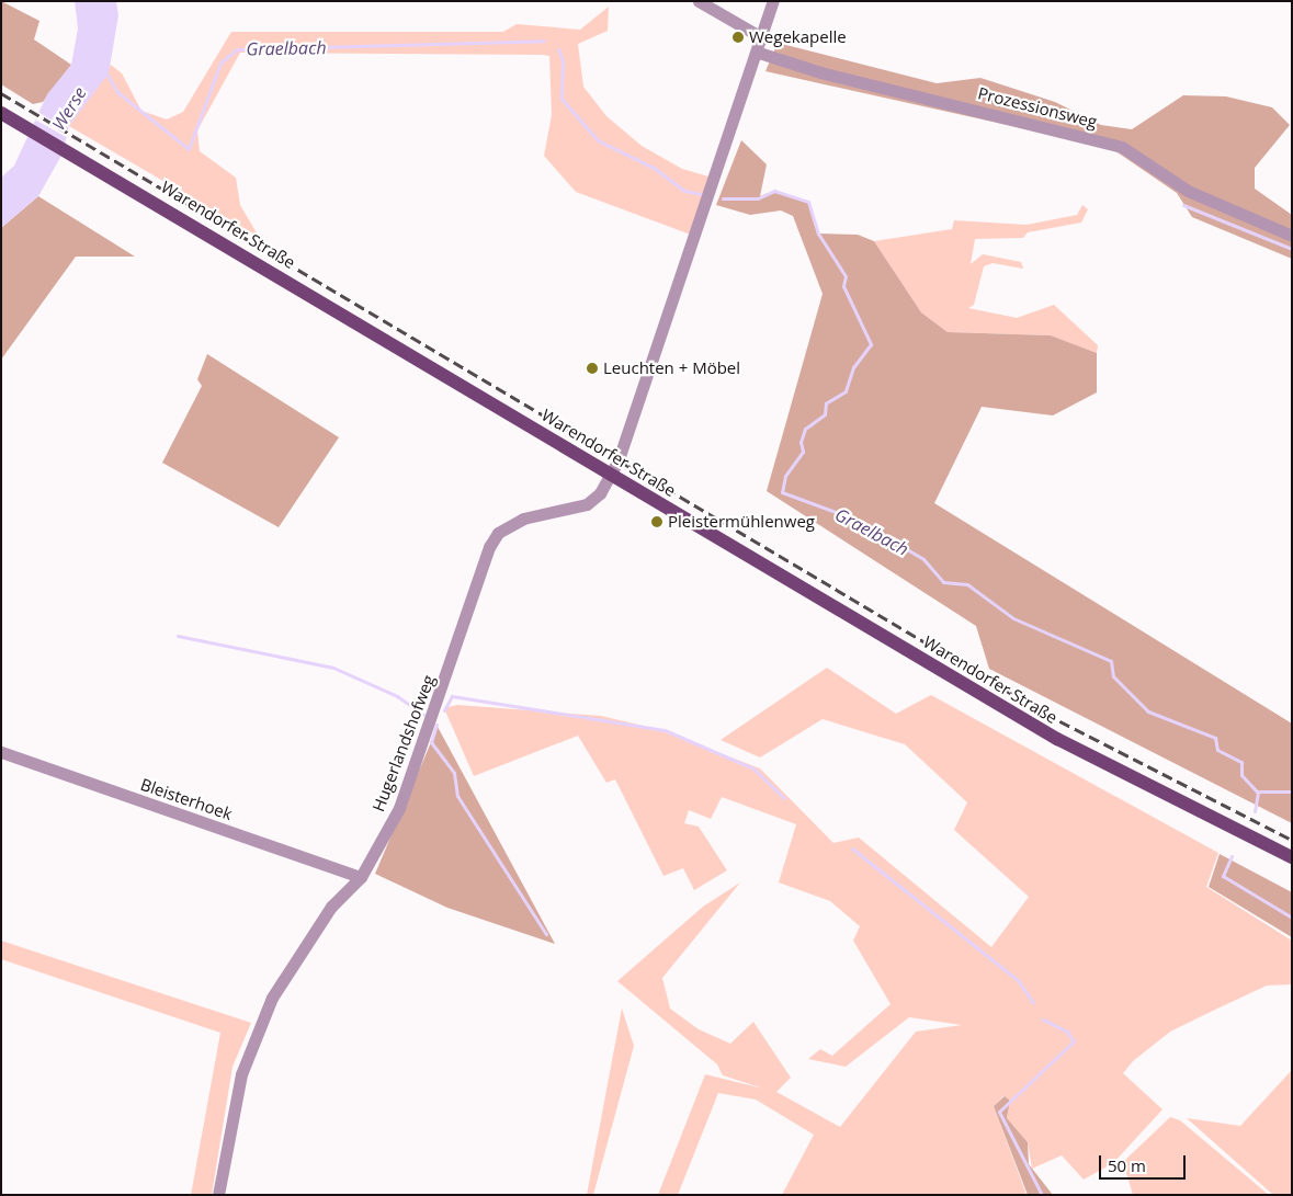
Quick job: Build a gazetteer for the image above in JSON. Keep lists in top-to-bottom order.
{
  "streets": {
    "main road": ["Warendorfer Straße"],
    "street": ["Prozessionsweg", "Hugerlandshofweg", "Bleisterhoek"]
  },
  "crossings": [
    ["Warendorfer Straße", "Hugerlandshofweg"],
    ["Hugerlandshofweg", "Bleisterhoek"]
  ],
  "water": ["Graelbach", "Werse"],
  "places": ["Wegekapelle", "Leuchten + Möbel", "Pleistermühlenweg"],
  "scale_bar": "50 m"
}
